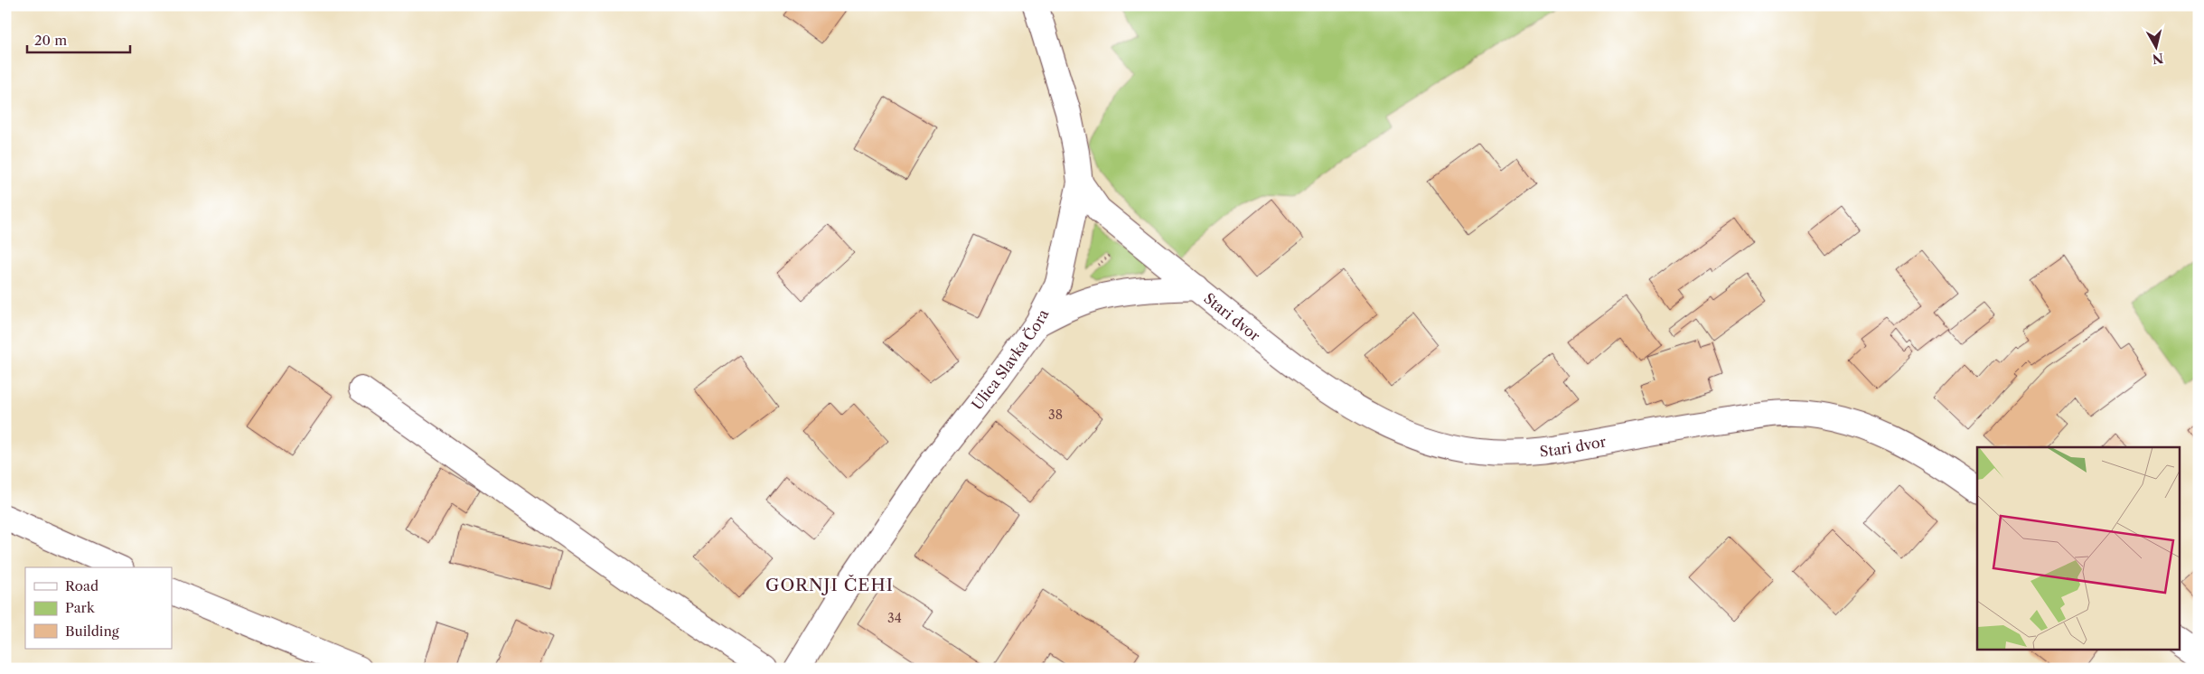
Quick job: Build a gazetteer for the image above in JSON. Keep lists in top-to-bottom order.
{
  "streets": {
    "street": ["Stari dvor", "Ulica Slavka Čora"]
  },
  "crossings": [
    ["Stari dvor", "Ulica Slavka Čora"]
  ],
  "districts": ["GORNJI ČEHI"],
  "house_numbers": ["38", "34"],
  "legend": ["Road", "Park", "Building"],
  "scale_bar": "20 m",
  "north": "bottom"
}
